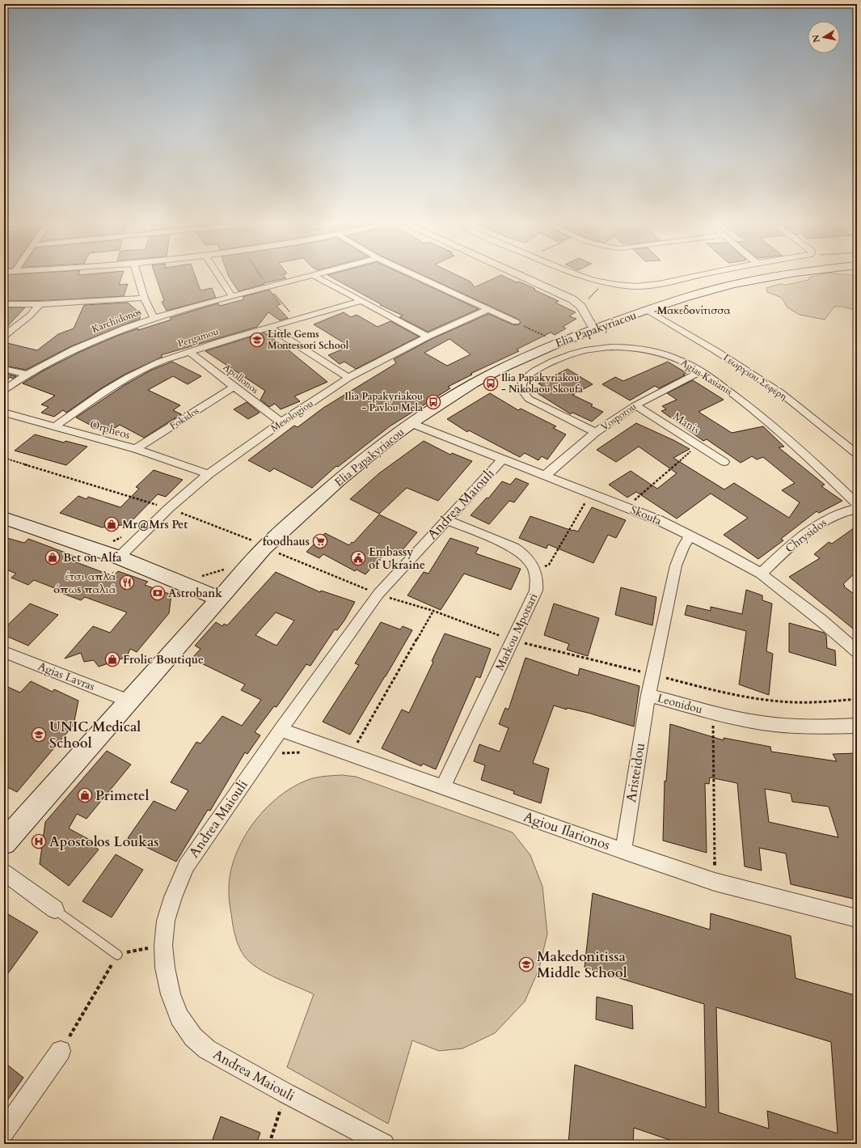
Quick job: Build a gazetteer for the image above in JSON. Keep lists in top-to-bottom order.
{
  "streets": {
    "main road": ["Elia Papakyriacou"],
    "street": [
      "Karchidonos",
      "Pergamou",
      "Agias Kasianis",
      "Γεωργίου Σεφέρη",
      "Apollonos",
      "Mesologiou",
      "Vosporou",
      "Fokidos",
      "Manis",
      "Orpheos",
      "Andrea Maiouli",
      "Skoufa",
      "Chrysidos",
      "Markou Mpotsari",
      "Agias Lavras",
      "Leonidou",
      "Aristeidou",
      "Agiou Ilarionos"
    ]
  },
  "crossings": [
    ["Elia Papakyriacou", "Γεωργίου Σεφέρη"],
    ["Elia Papakyriacou", "Skoufa"],
    ["Elia Papakyriacou", "Agias Lavras"],
    ["Pergamou", "Apollonos"],
    ["Pergamou", "Orpheos"],
    ["Agias Kasianis", "Vosporou"],
    ["Apollonos", "Mesologiou"],
    ["Apollonos", "Fokidos"],
    ["Mesologiou", "Orpheos"],
    ["Vosporou", "Manis"],
    ["Vosporou", "Skoufa"],
    ["Fokidos", "Orpheos"],
    ["Andrea Maiouli", "Skoufa"],
    ["Andrea Maiouli", "Markou Mpotsari"],
    ["Andrea Maiouli", "Agiou Ilarionos"],
    ["Skoufa", "Chrysidos"],
    ["Skoufa", "Leonidou"],
    ["Markou Mpotsari", "Agiou Ilarionos"],
    ["Leonidou", "Aristeidou"],
    ["Aristeidou", "Agiou Ilarionos"]
  ],
  "districts": ["Μακεδονίτισσα"],
  "places": {
    "school or university": ["Little Gems Montessori School", "UNIC Medical School", "Makedonitissa Middle School"],
    "bus stop": ["Ilia Papakyriakou - Nikolaou Skoufa", "Ilia Papakyriakou - Pavlou Mela"],
    "shop": [
      "Mr@Mrs Pet",
      "Bet on Alfa",
      "Frolic Boutique",
      "Primetel"
    ],
    "supermarket": ["foodhaus"],
    "public building": ["Embassy of Ukraine"],
    "restaurant": ["έτσι απλά όπωs παλιά"],
    "bank": ["Astrobank"],
    "hospital": ["Apostolos Loukas"]
  },
  "north": "left"
}
